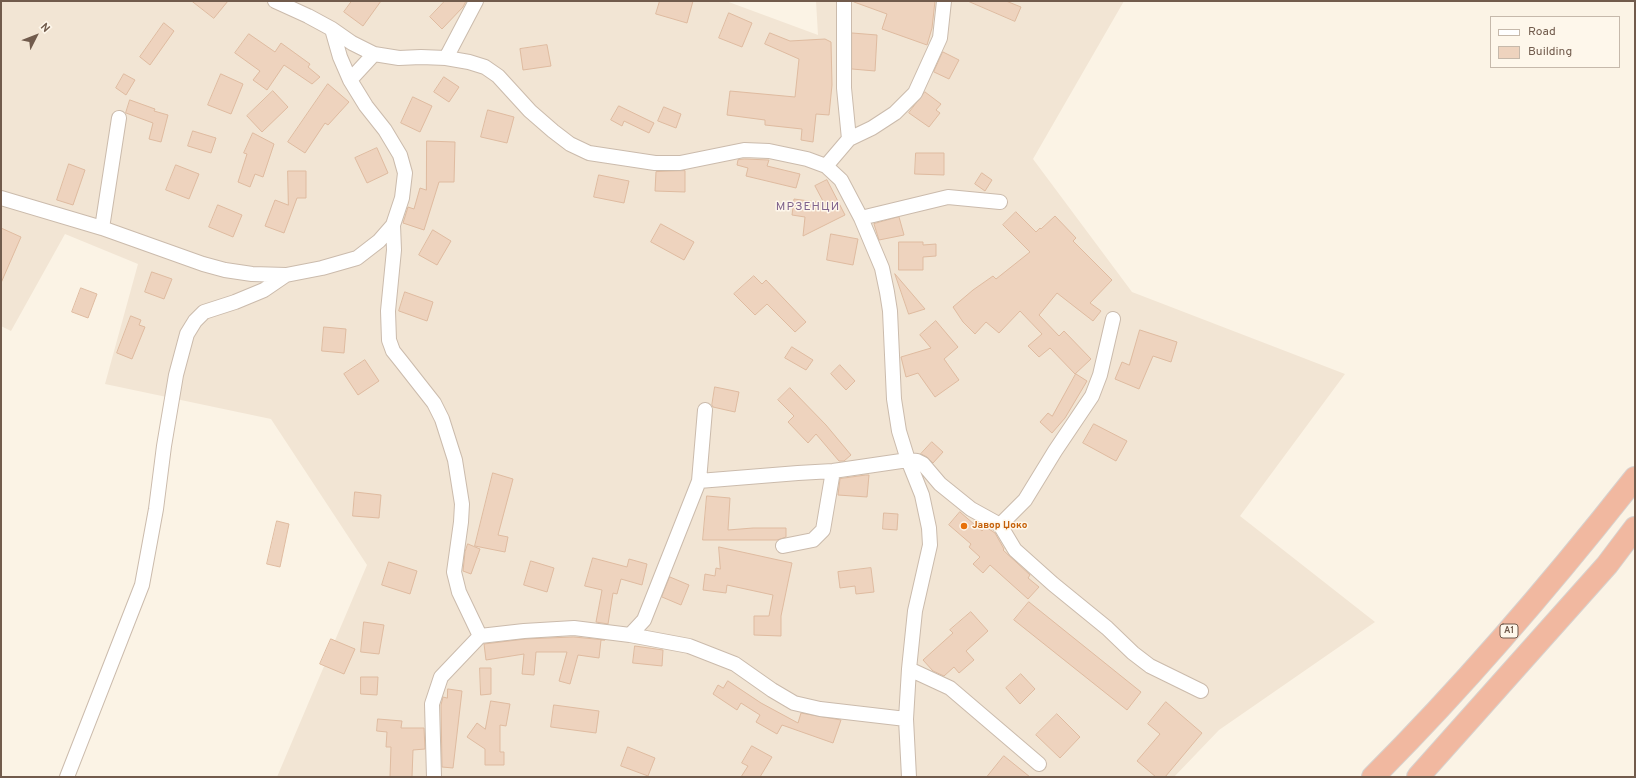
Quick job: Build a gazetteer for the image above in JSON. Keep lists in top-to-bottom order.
{
  "streets": {
    "highway": ["A1"]
  },
  "districts": ["МРЗЕНЦИ"],
  "places": ["Јавор Џоко"],
  "legend": ["Road", "Building"],
  "north": "top right"
}
